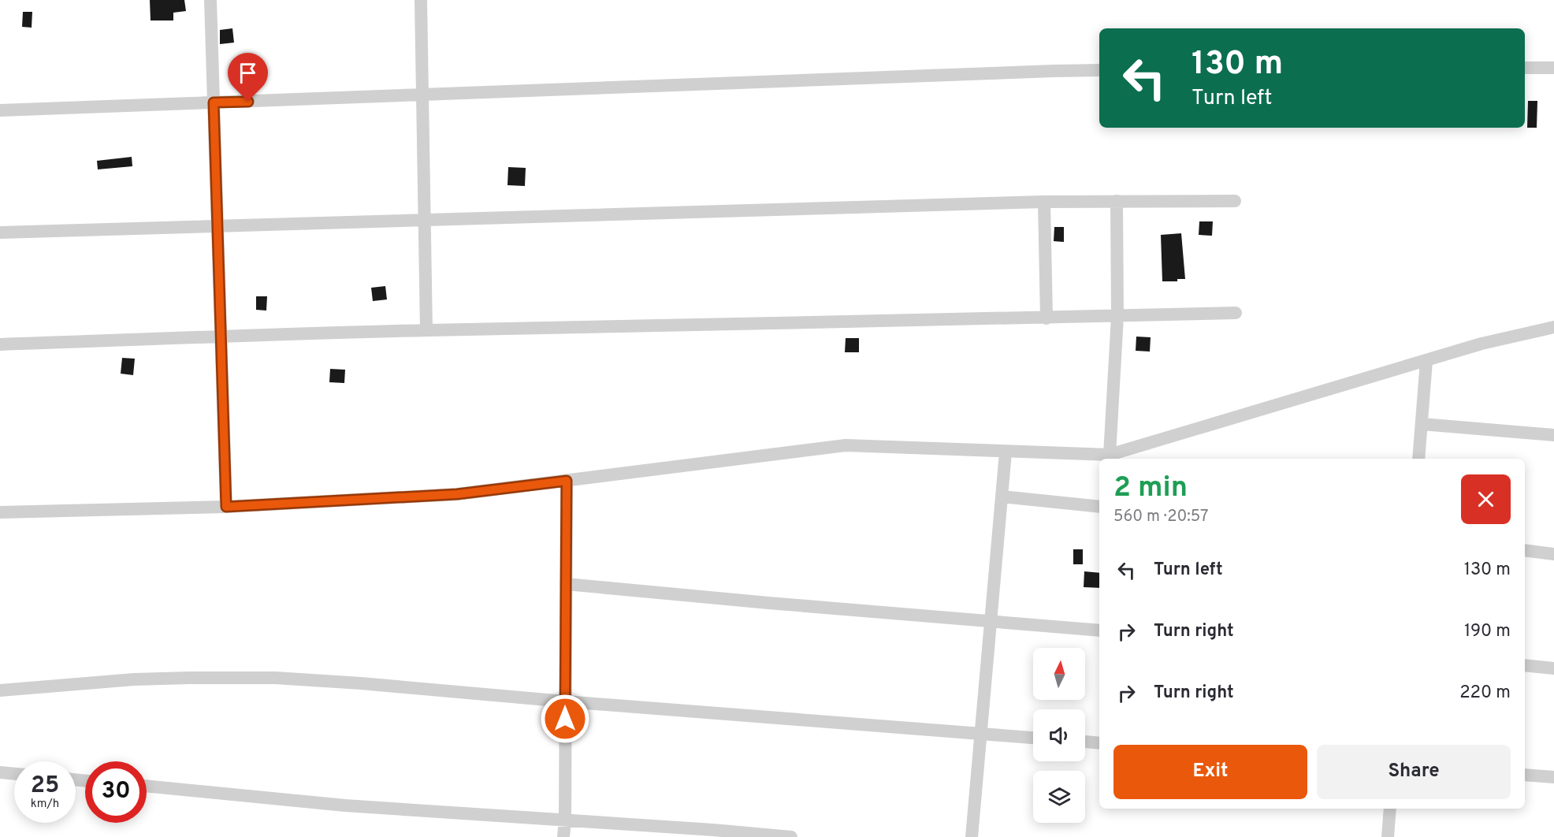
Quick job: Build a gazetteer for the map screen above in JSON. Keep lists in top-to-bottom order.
{
  "north": "top",
  "page": {
    "turn": ["130 m", "Turn left"],
    "heading": ["2 min", "560 m · 20:57"],
    "list": [
      {
        "name": "Turn left",
        "value": "130 m"
      },
      {
        "name": "Turn right",
        "value": "190 m"
      },
      {
        "name": "Turn right",
        "value": "220 m"
      }
    ],
    "buttons": ["Exit", "Share"],
    "speed": "25 km/h",
    "limit": "30"
  }
}
